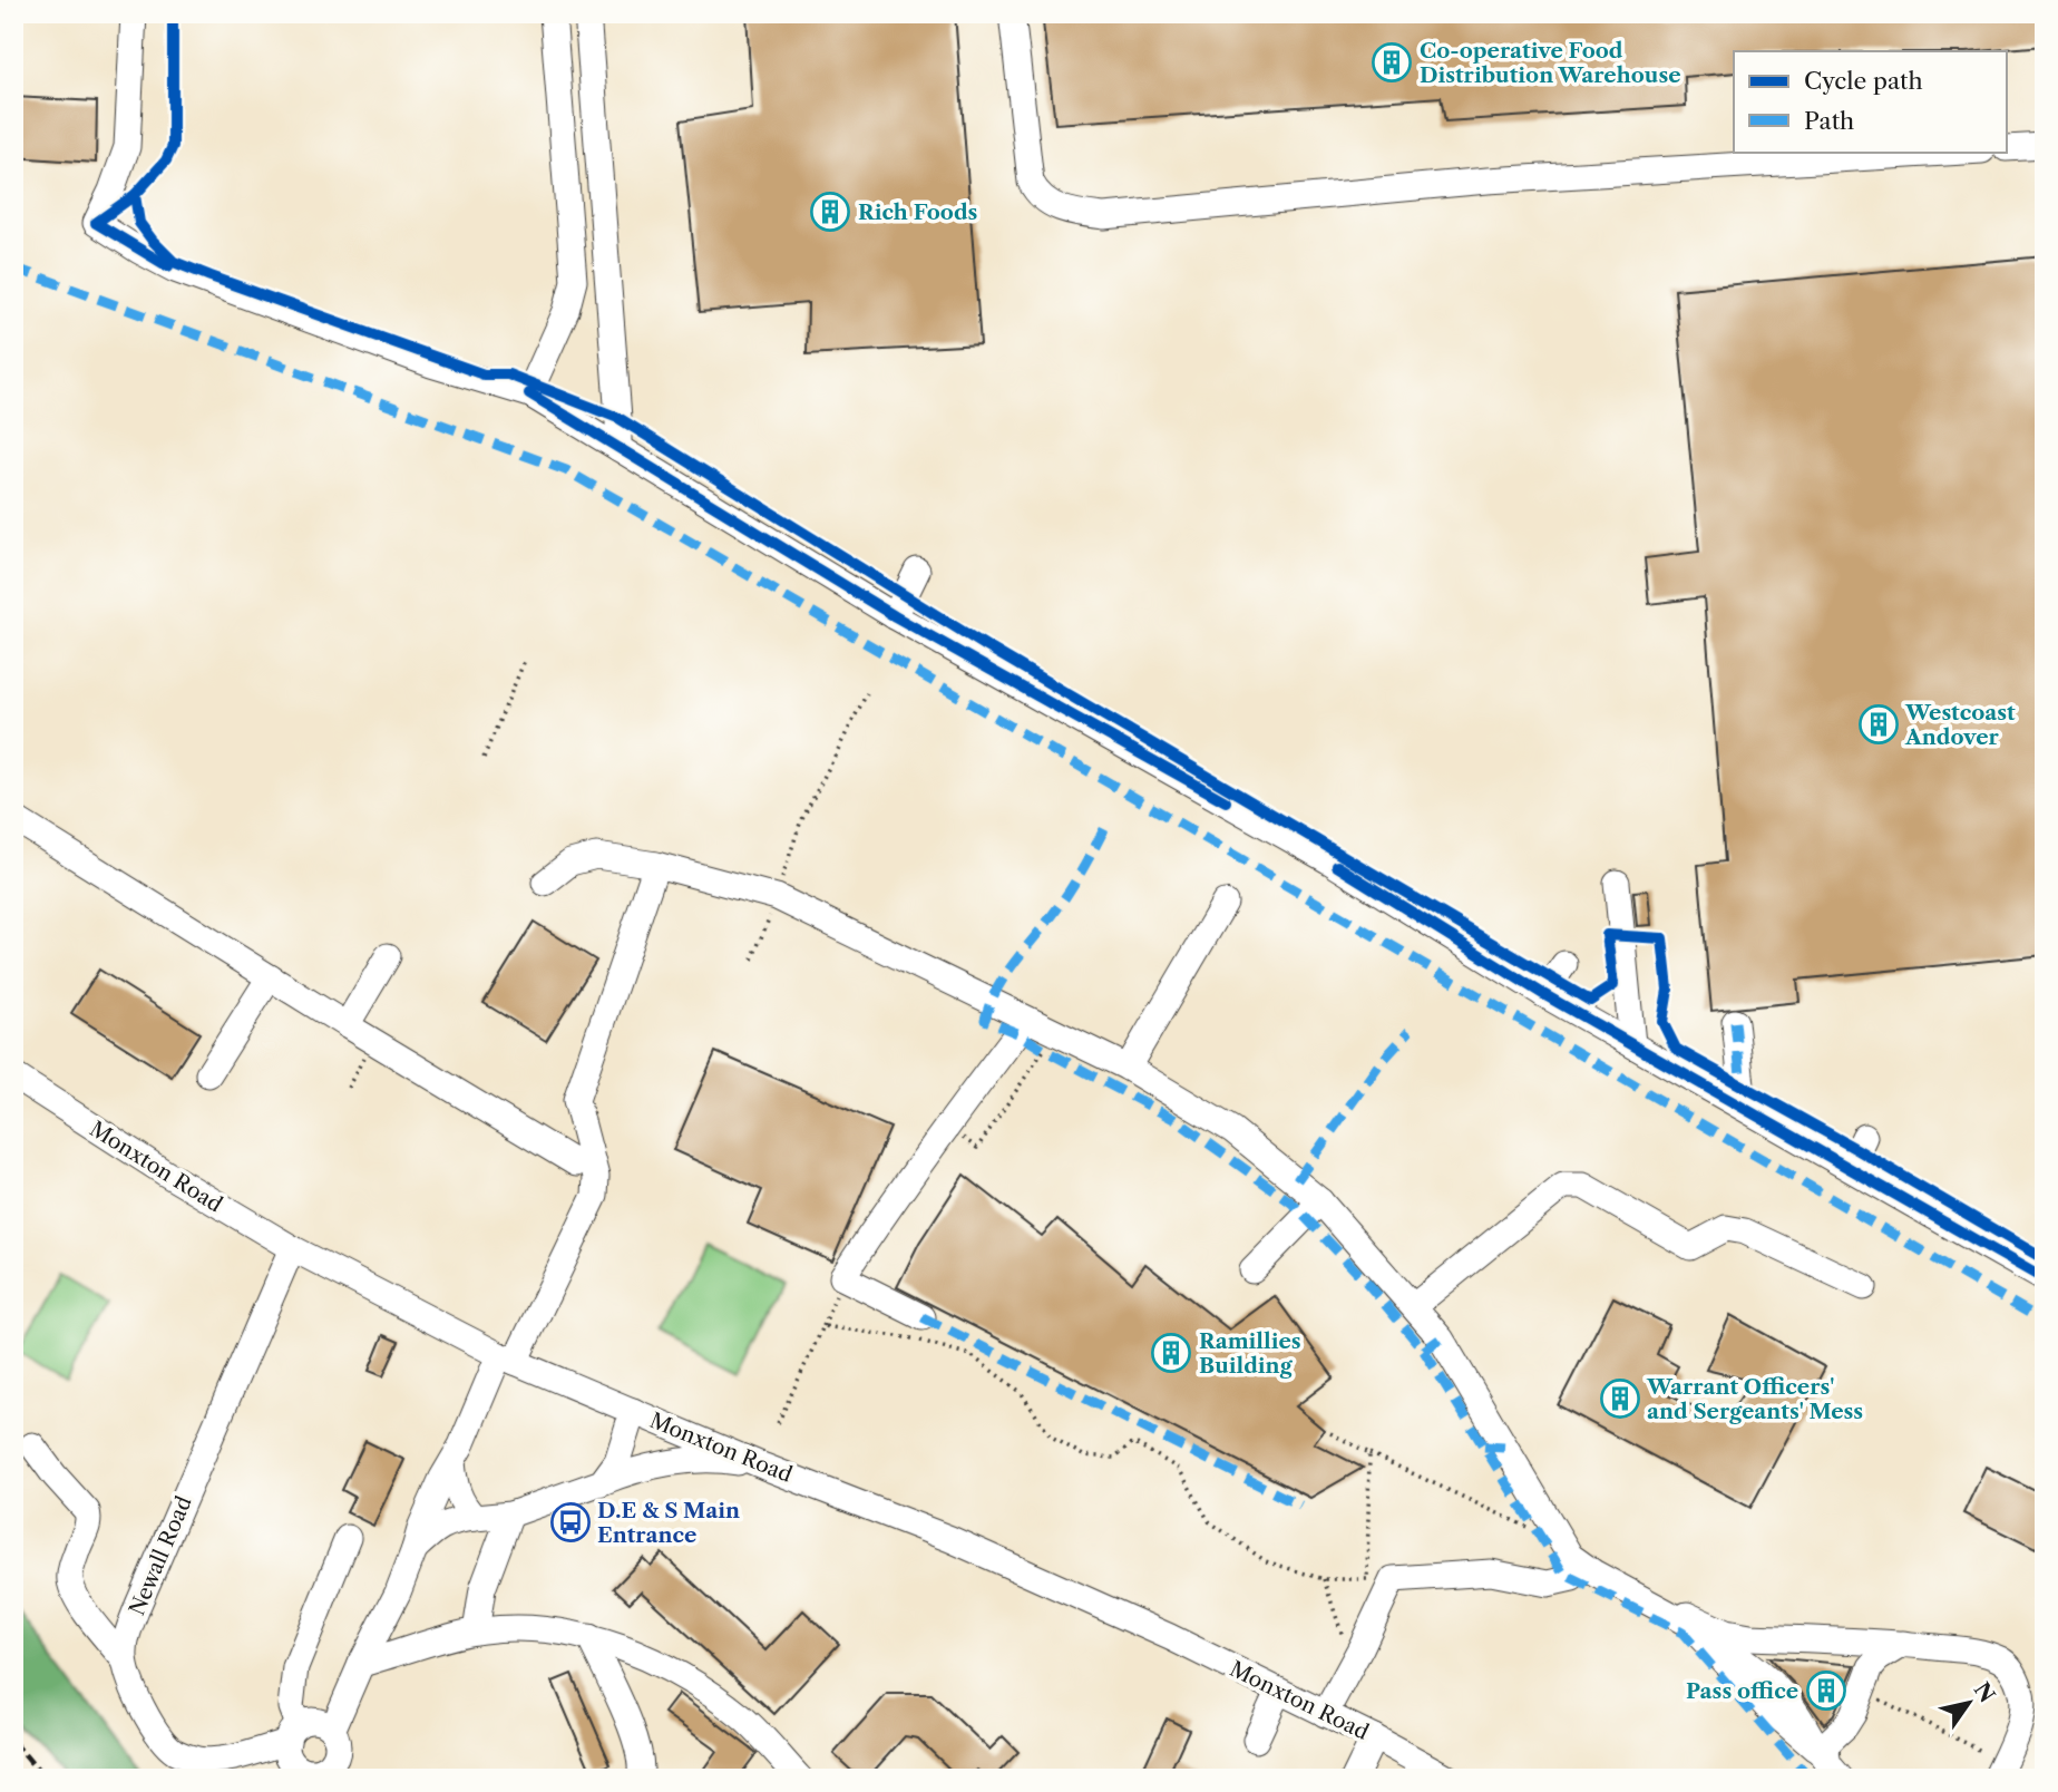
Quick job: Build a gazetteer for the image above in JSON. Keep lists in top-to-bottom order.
{
  "streets": {
    "street": ["Monxton Road", "Newall Road"]
  },
  "crossings": [
    ["Monxton Road", "Newall Road"]
  ],
  "places": {
    "building": [
      "Co-operative Food Distribution Warehouse",
      "Rich Foods",
      "Westcoast Andover",
      "Ramillies Building",
      "Warrant Officers' and Sergeants' Mess",
      "Pass office"
    ],
    "bus stop": ["D.E & S Main Entrance"]
  },
  "legend": ["Cycle path", "Path"],
  "north": "top right"
}
